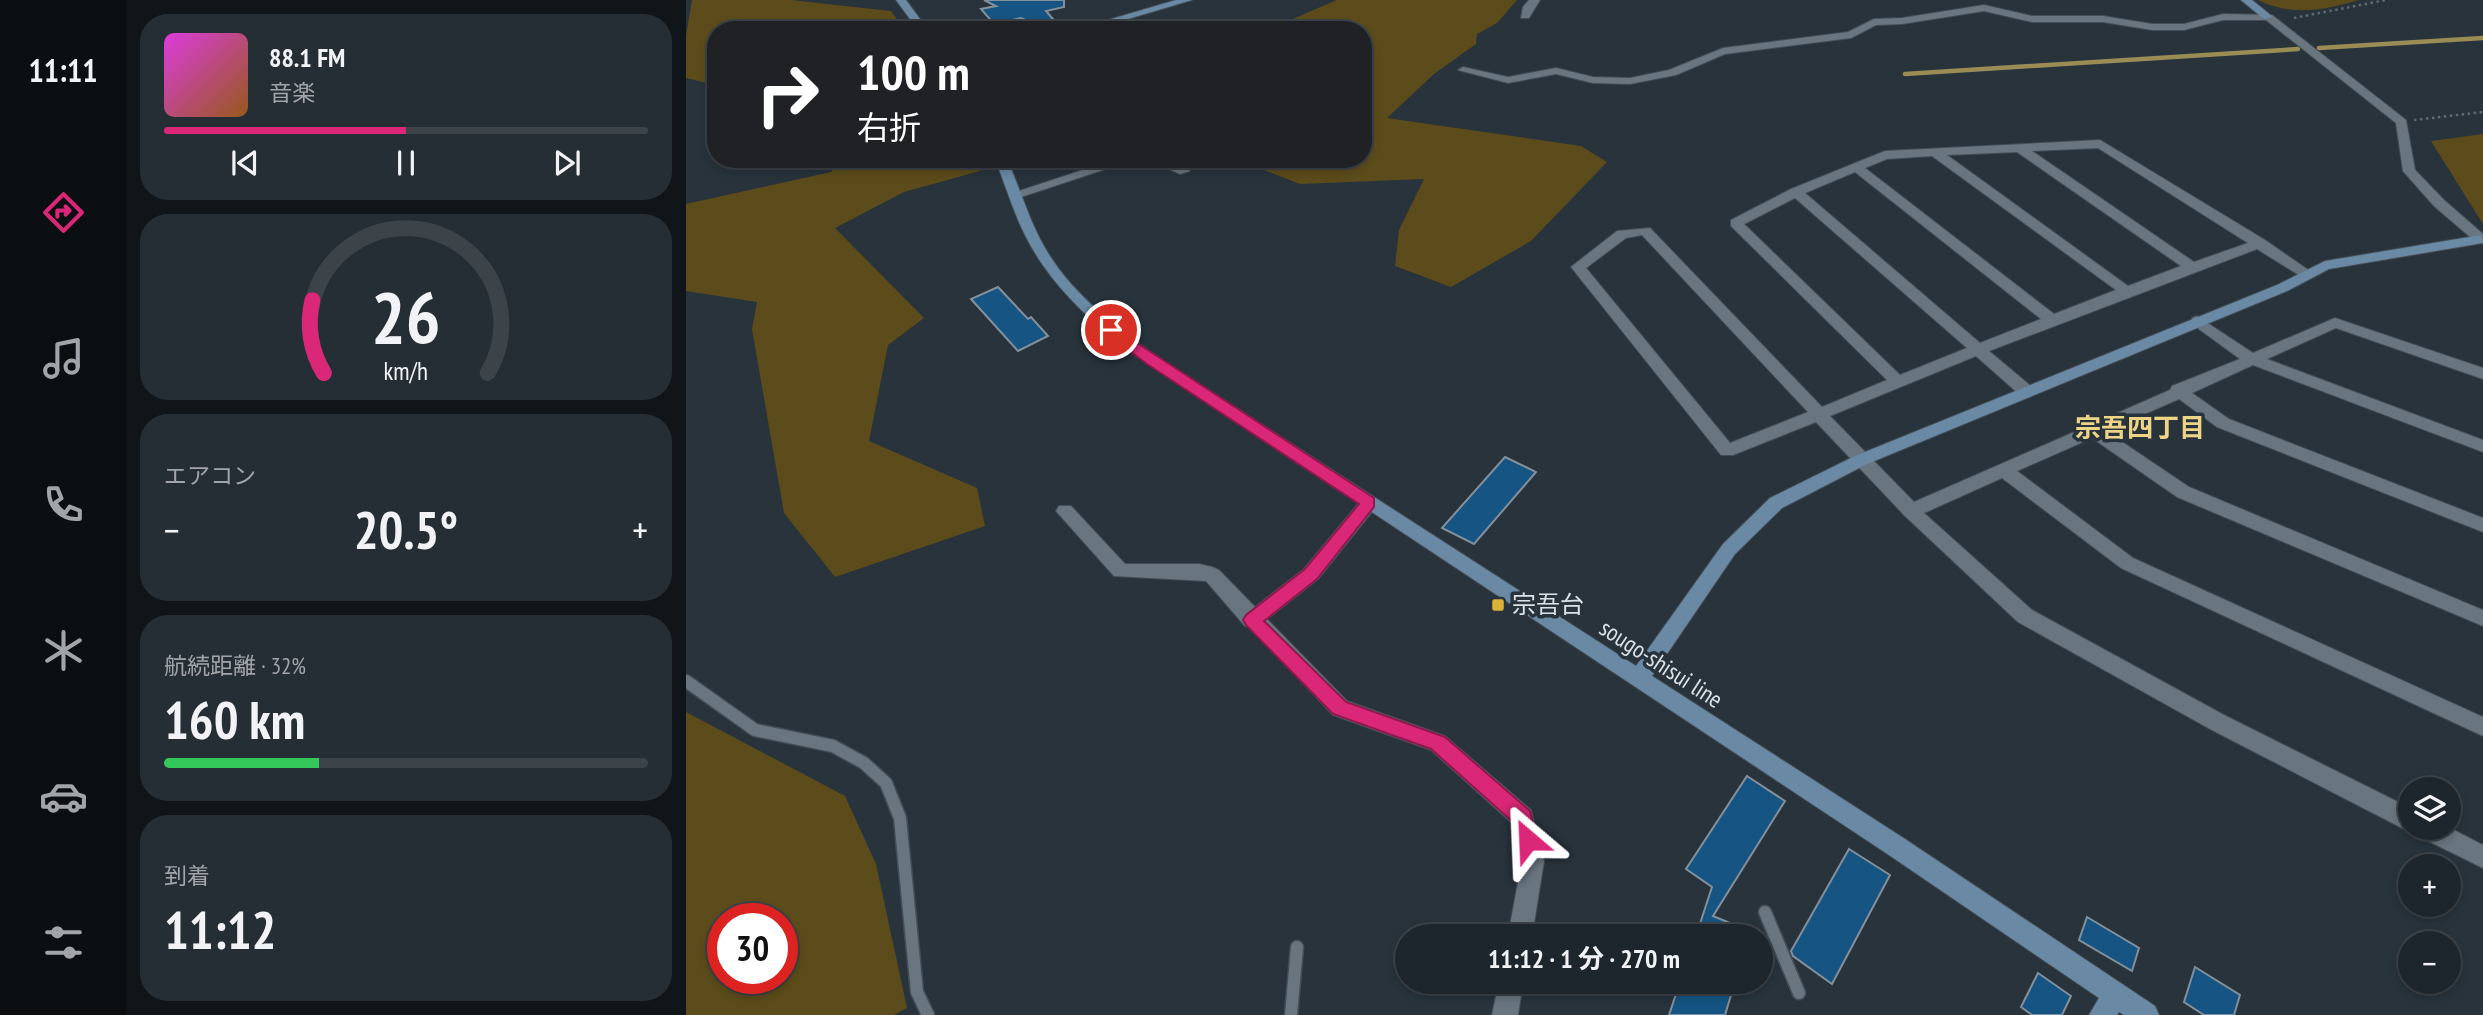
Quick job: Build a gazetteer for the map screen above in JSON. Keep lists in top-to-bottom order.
{
  "streets": {
    "main road": ["sougo-shisui line"]
  },
  "districts": ["宗吾四丁目"],
  "places": {
    "transit": ["宗吾台"]
  },
  "page": {
    "tabs": "11:11",
    "turn": ["100 m", "右折"],
    "song": ["88.1 FM", "音楽"],
    "tile": [
      "エアコン",
      ["航続距離 · 32%", "160 km"],
      ["到着", "11:12"]
    ],
    "heat": ["−", "20.5°", "+"],
    "map_buttons": ["+", "−"],
    "limit": "30",
    "trip": "11:12 · 1 分 · 270 m",
    "gauge": ["26", "km/h"]
  }
}
